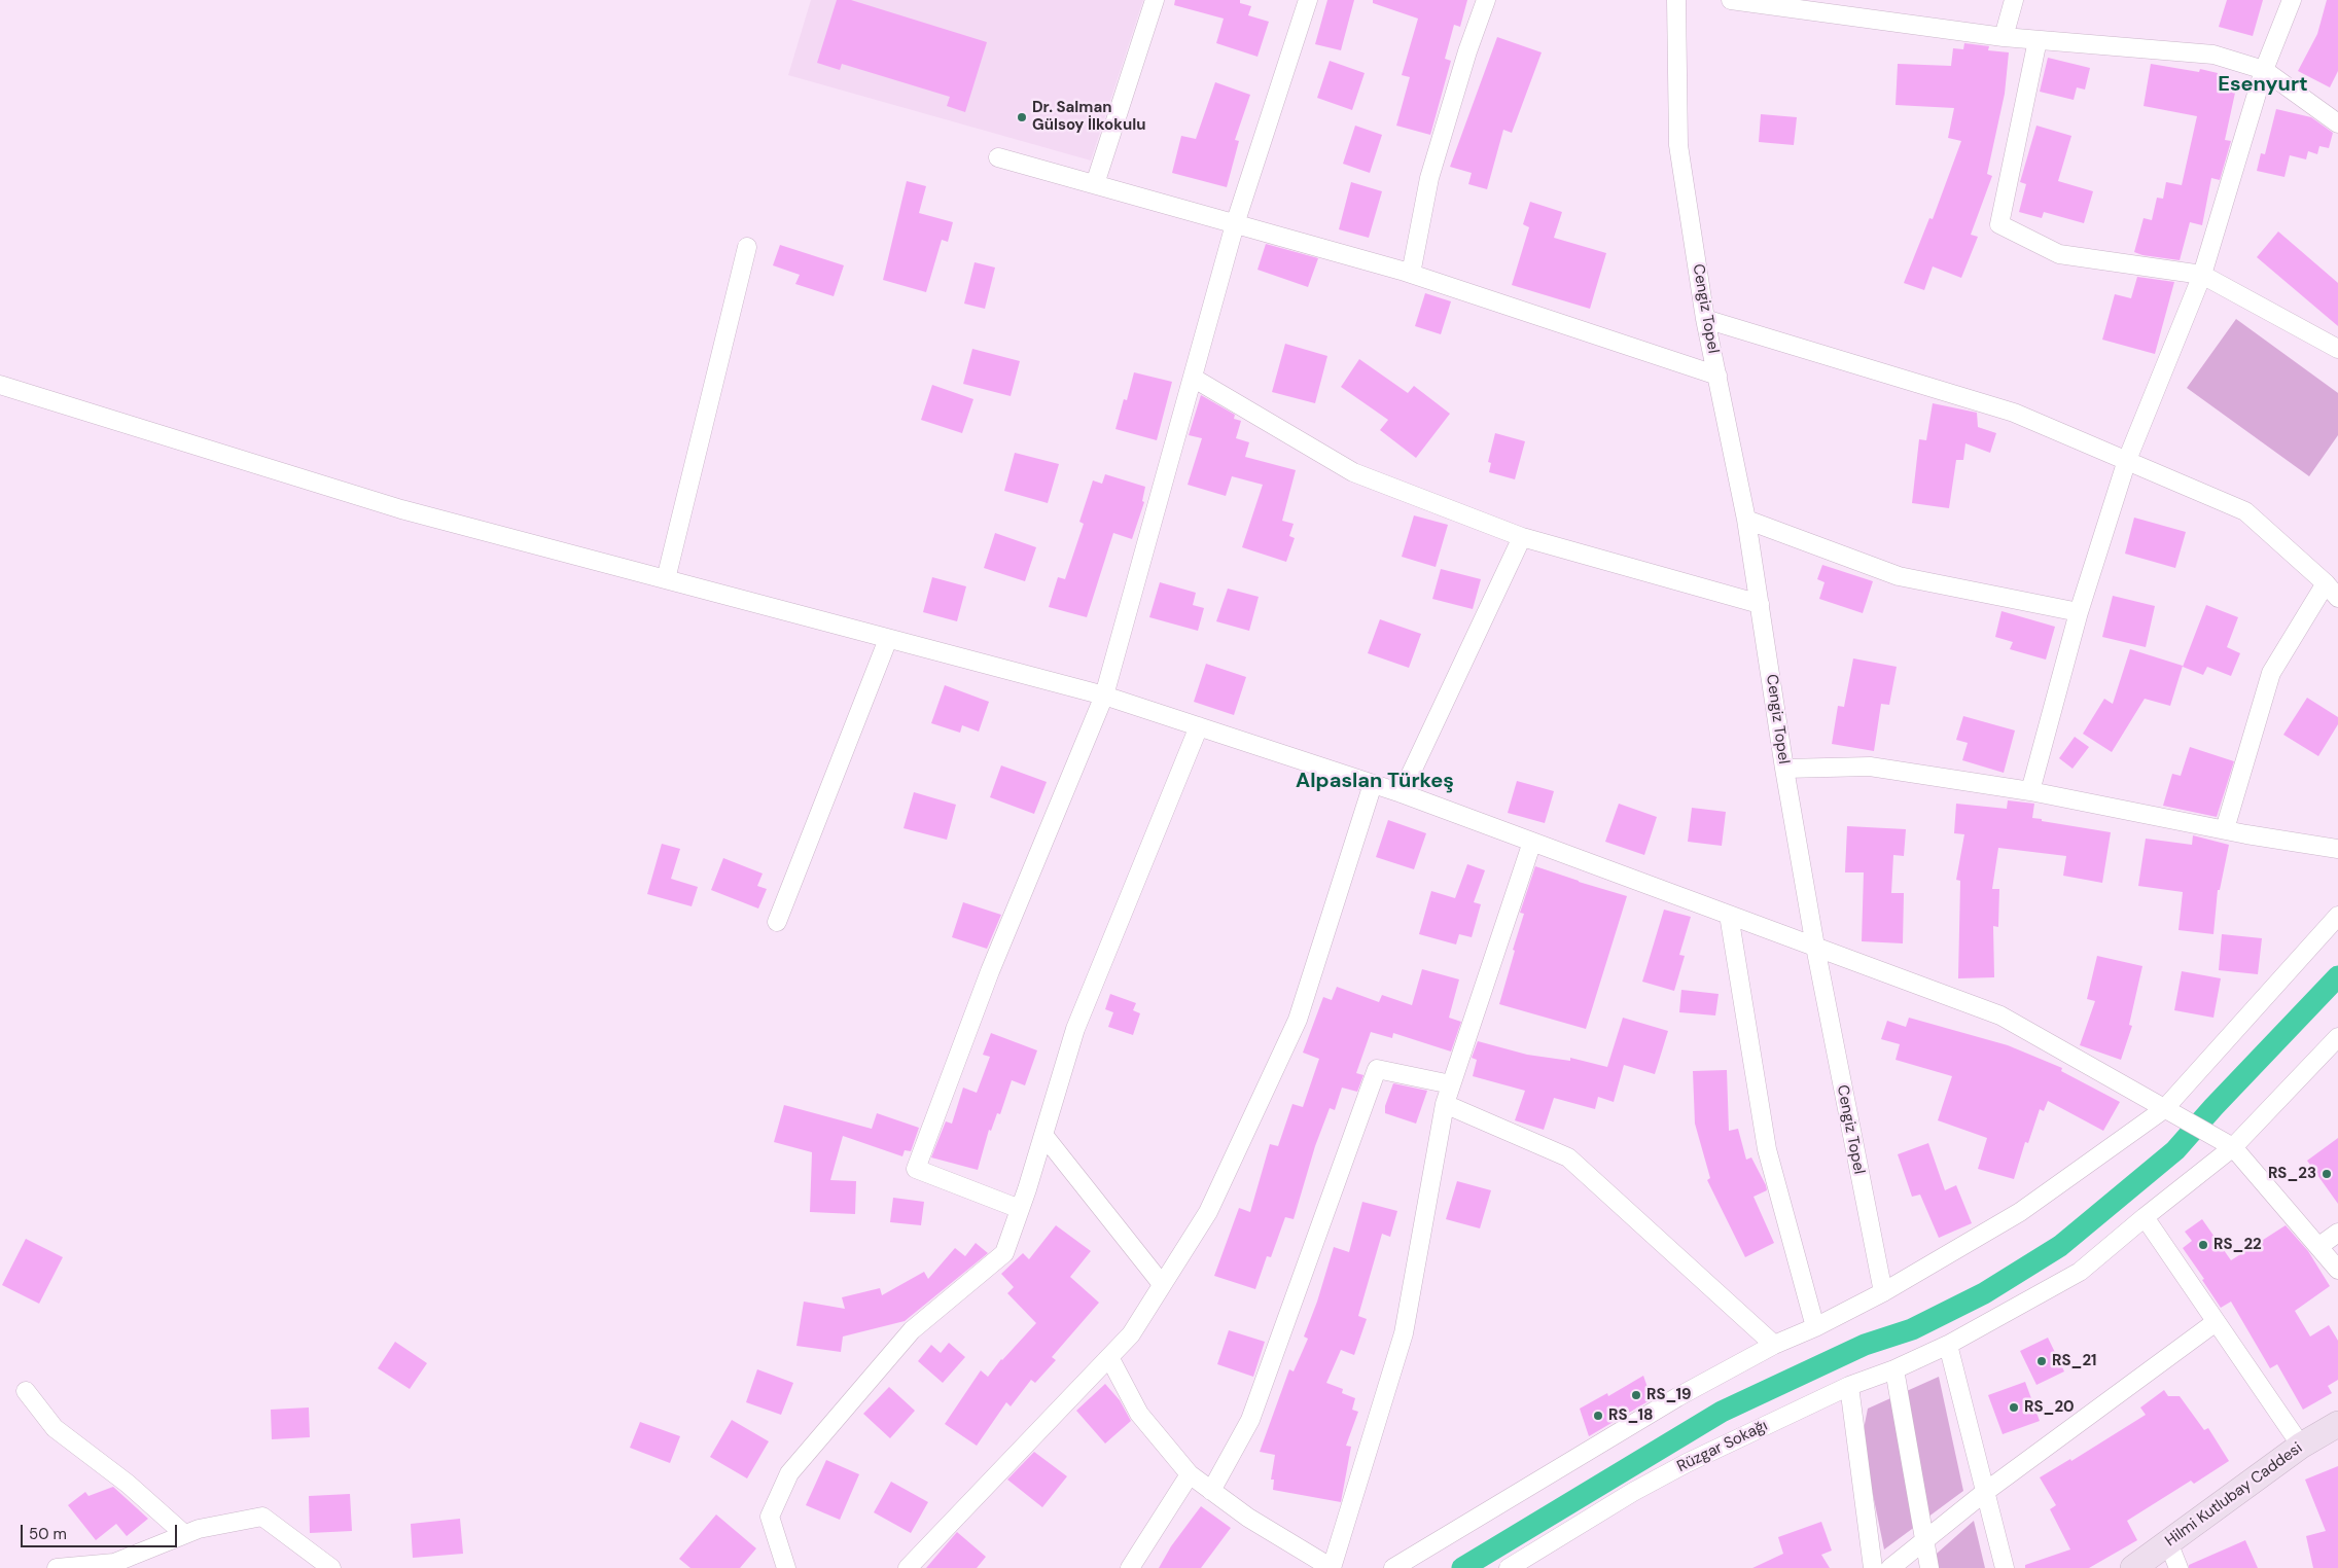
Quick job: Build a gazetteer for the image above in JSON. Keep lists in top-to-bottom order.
{
  "streets": {
    "street": ["Cengiz Topel", "Rüzgar Sokağı", "Hilmi Kutlubay Caddesi"]
  },
  "districts": ["Esenyurt", "Alpaslan Türkeş"],
  "places": [
    "Dr. Salman Gülsoy İlkokulu",
    "RS_23",
    "RS_22",
    "RS_21",
    "RS_19",
    "RS_20",
    "RS_18"
  ],
  "scale_bar": "50 m"
}
